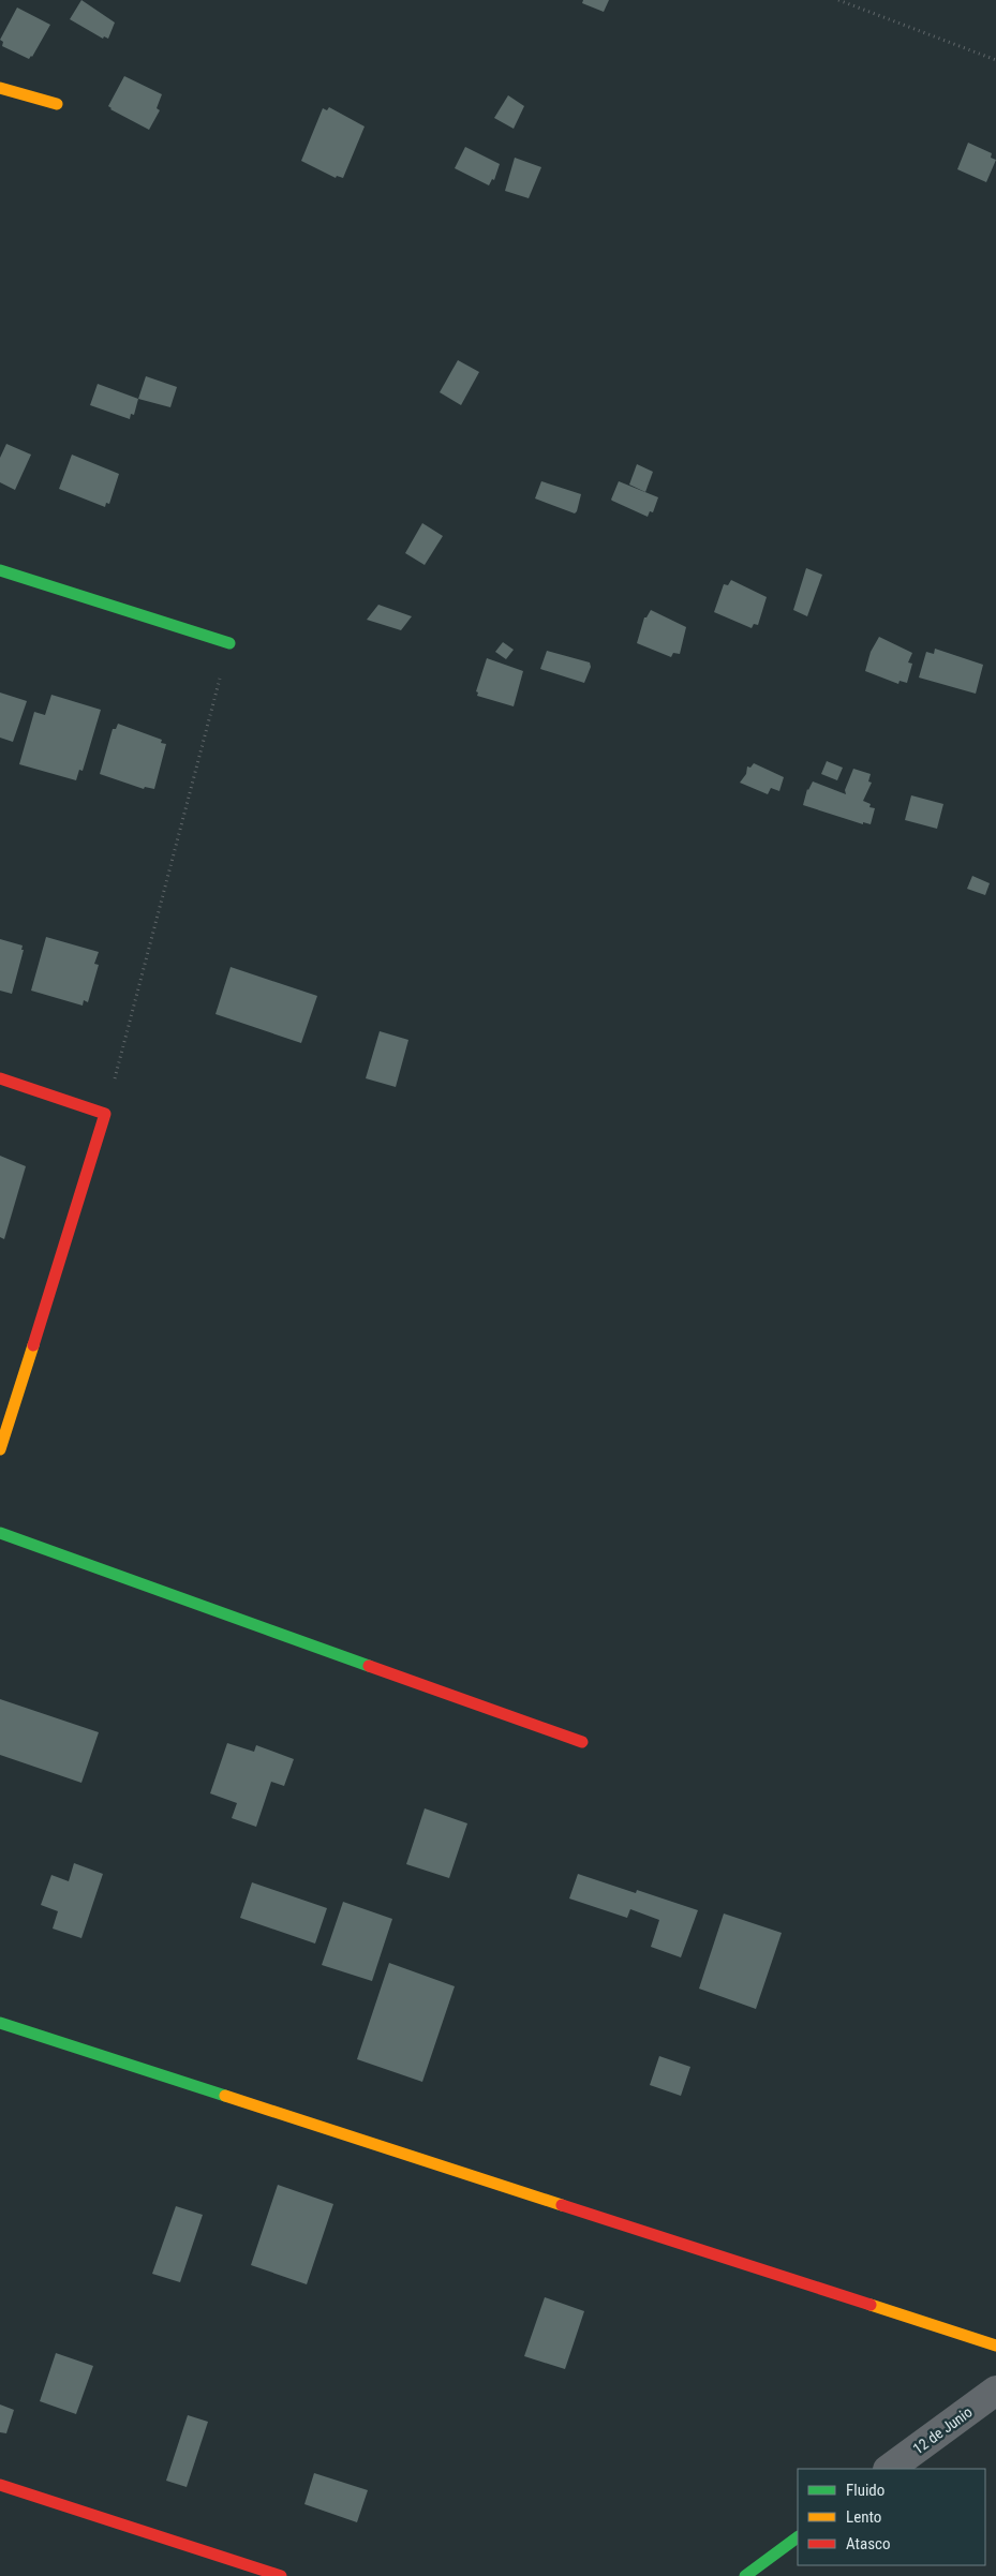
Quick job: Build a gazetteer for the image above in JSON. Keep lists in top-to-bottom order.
{
  "streets": {
    "street": ["12 de Junio"]
  },
  "legend": ["Fluido", "Lento", "Atasco"]
}
